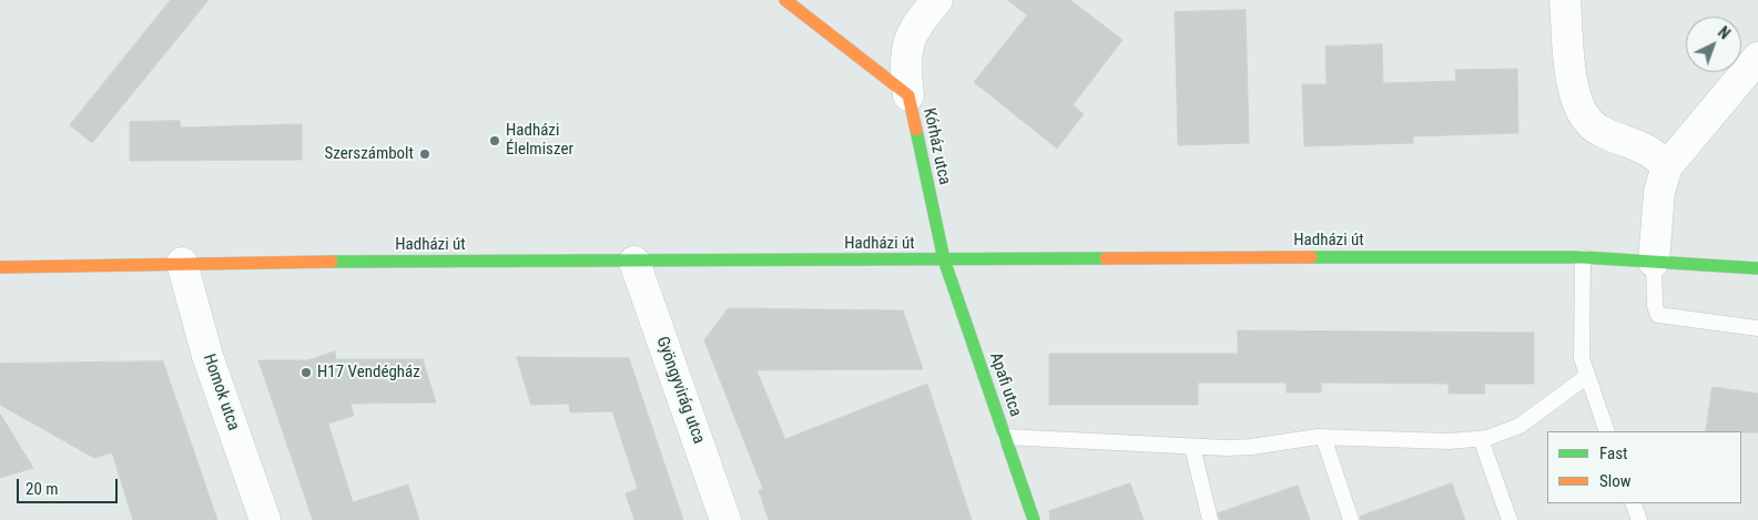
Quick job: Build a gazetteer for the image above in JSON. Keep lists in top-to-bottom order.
{
  "streets": {
    "street": [
      "Kórház utca",
      "Hadházi út",
      "Apafi utca",
      "Gyöngyvirág utca",
      "Homok utca"
    ]
  },
  "crossings": [
    ["Kórház utca", "Hadházi út"],
    ["Kórház utca", "Apafi utca"],
    ["Hadházi út", "Apafi utca"],
    ["Hadházi út", "Gyöngyvirág utca"],
    ["Hadházi út", "Homok utca"]
  ],
  "places": ["Hadházi Élelmiszer", "Szerszámbolt", "H17 Vendégház"],
  "legend": ["Fast", "Slow"],
  "scale_bar": "20 m",
  "north": "top right"
}
